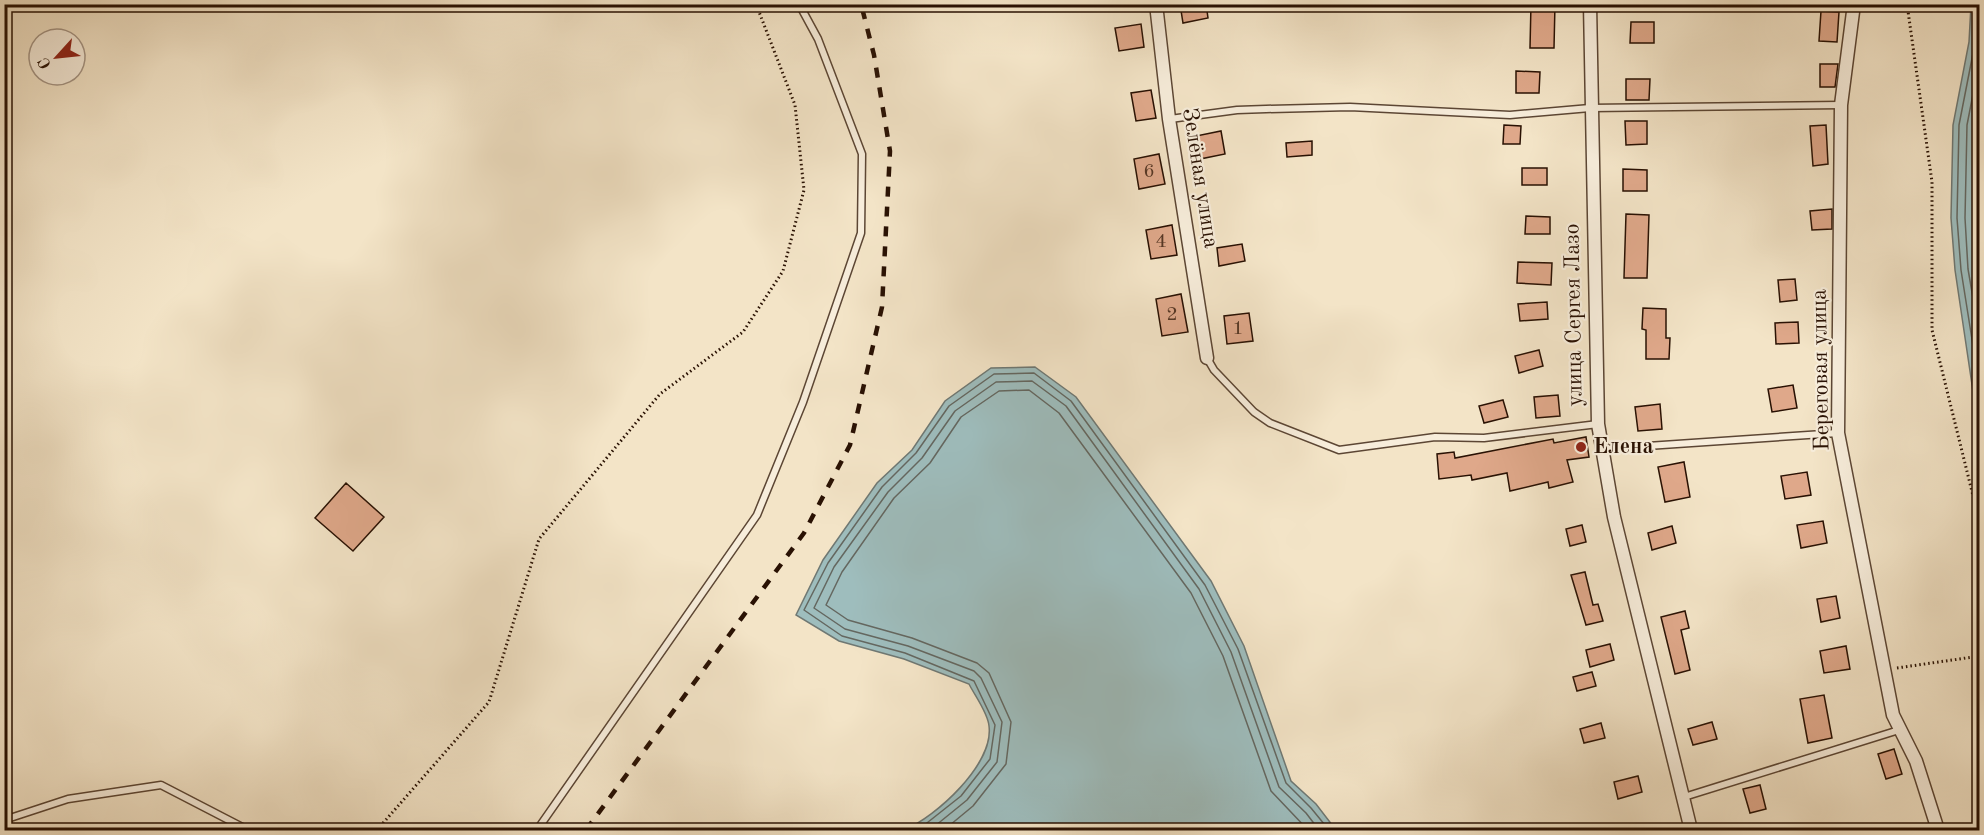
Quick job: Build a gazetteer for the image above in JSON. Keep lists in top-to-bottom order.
{
  "streets": {
    "street": ["Зелёная улица", "улица Сергея Лазо", "Береговая улица"]
  },
  "places": ["Елена"],
  "house_numbers": [
    "6",
    "4",
    "2",
    "1"
  ],
  "north": "bottom left"
}
